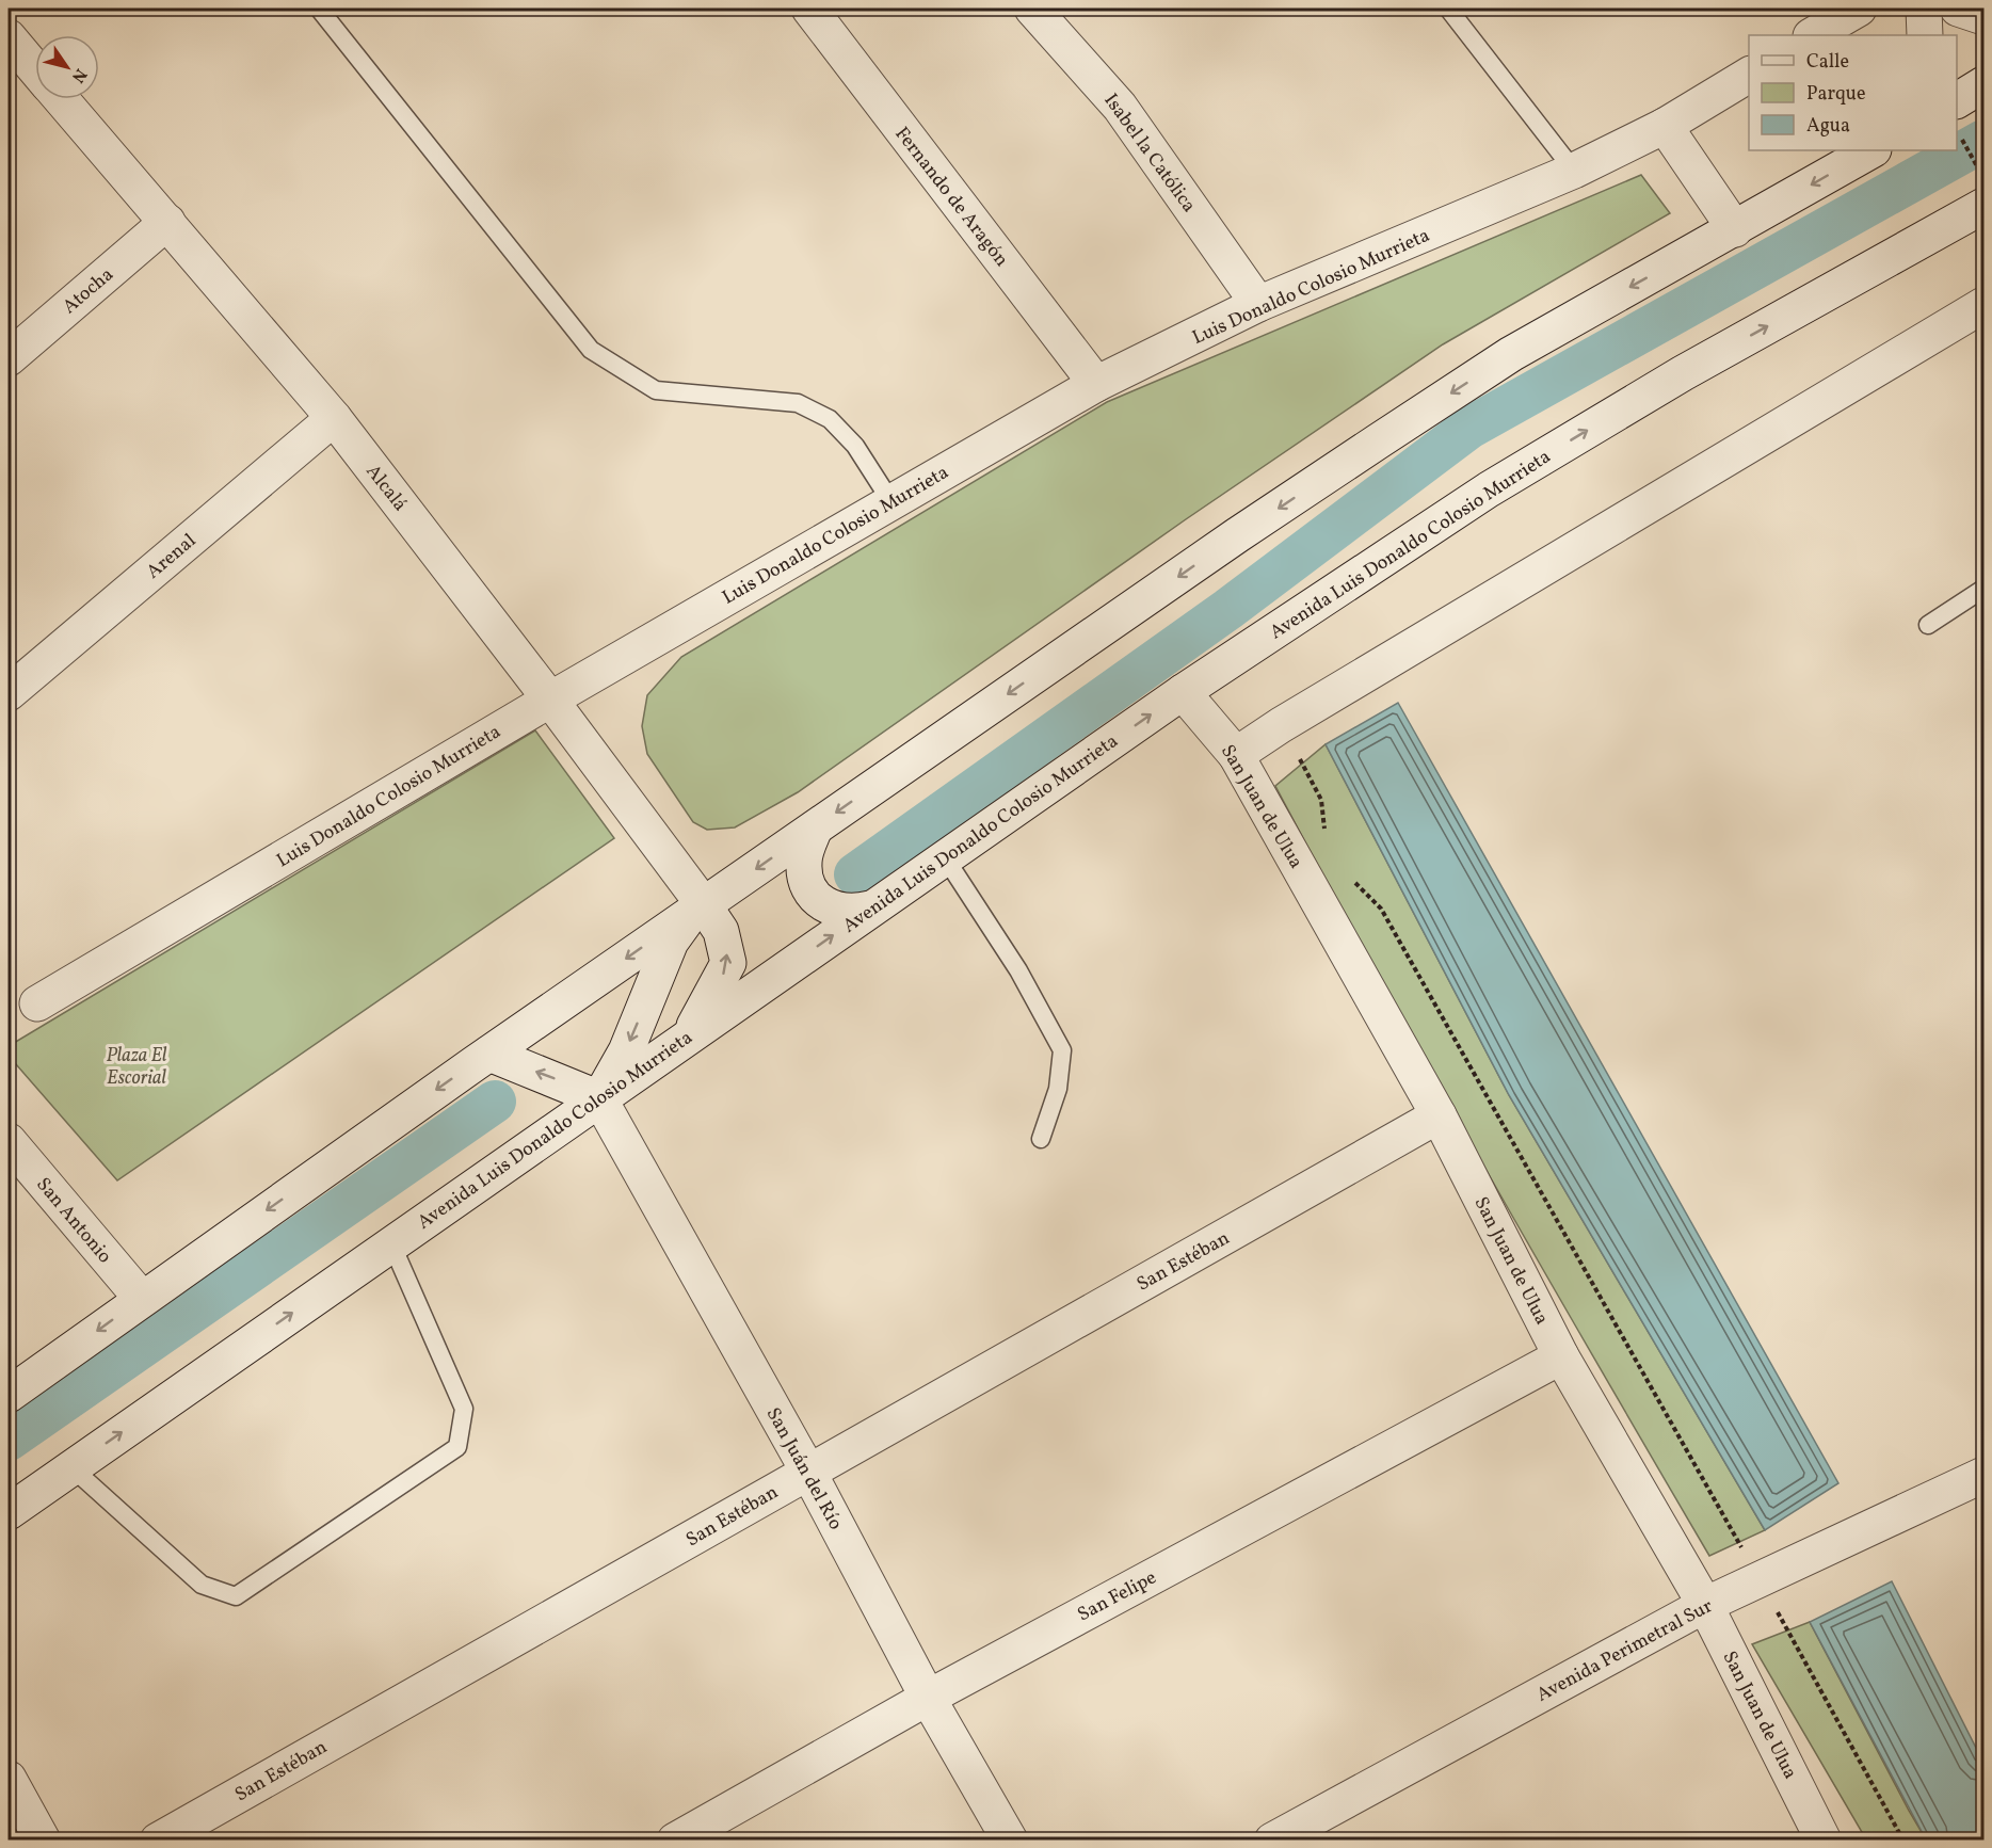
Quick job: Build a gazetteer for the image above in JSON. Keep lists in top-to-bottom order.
{
  "streets": {
    "street": [
      "Isabel la Católica",
      "Fernando de Aragón",
      "Luis Donaldo Colosio Murrieta",
      "Atocha",
      "Alcalá",
      "Avenida Luis Donaldo Colosio Murrieta",
      "Arenal",
      "San Juan de Ulua",
      "San Antonio",
      "San Estéban",
      "San Juán del Río",
      "San Felipe",
      "Avenida Perimetral Sur"
    ]
  },
  "crossings": [
    ["Isabel la Católica", "Luis Donaldo Colosio Murrieta"],
    ["Fernando de Aragón", "Luis Donaldo Colosio Murrieta"],
    ["Luis Donaldo Colosio Murrieta", "Alcalá"],
    ["Atocha", "Alcalá"],
    ["Alcalá", "Avenida Luis Donaldo Colosio Murrieta"],
    ["Alcalá", "Arenal"],
    ["Avenida Luis Donaldo Colosio Murrieta", "San Juan de Ulua"],
    ["Avenida Luis Donaldo Colosio Murrieta", "San Juán del Río"],
    ["San Juan de Ulua", "San Estéban"],
    ["San Juan de Ulua", "San Felipe"],
    ["San Juan de Ulua", "Avenida Perimetral Sur"],
    ["San Estéban", "San Juán del Río"],
    ["San Juán del Río", "San Felipe"]
  ],
  "parks": ["Plaza El Escorial"],
  "legend": ["Calle", "Parque", "Agua"],
  "north": "bottom right"
}
